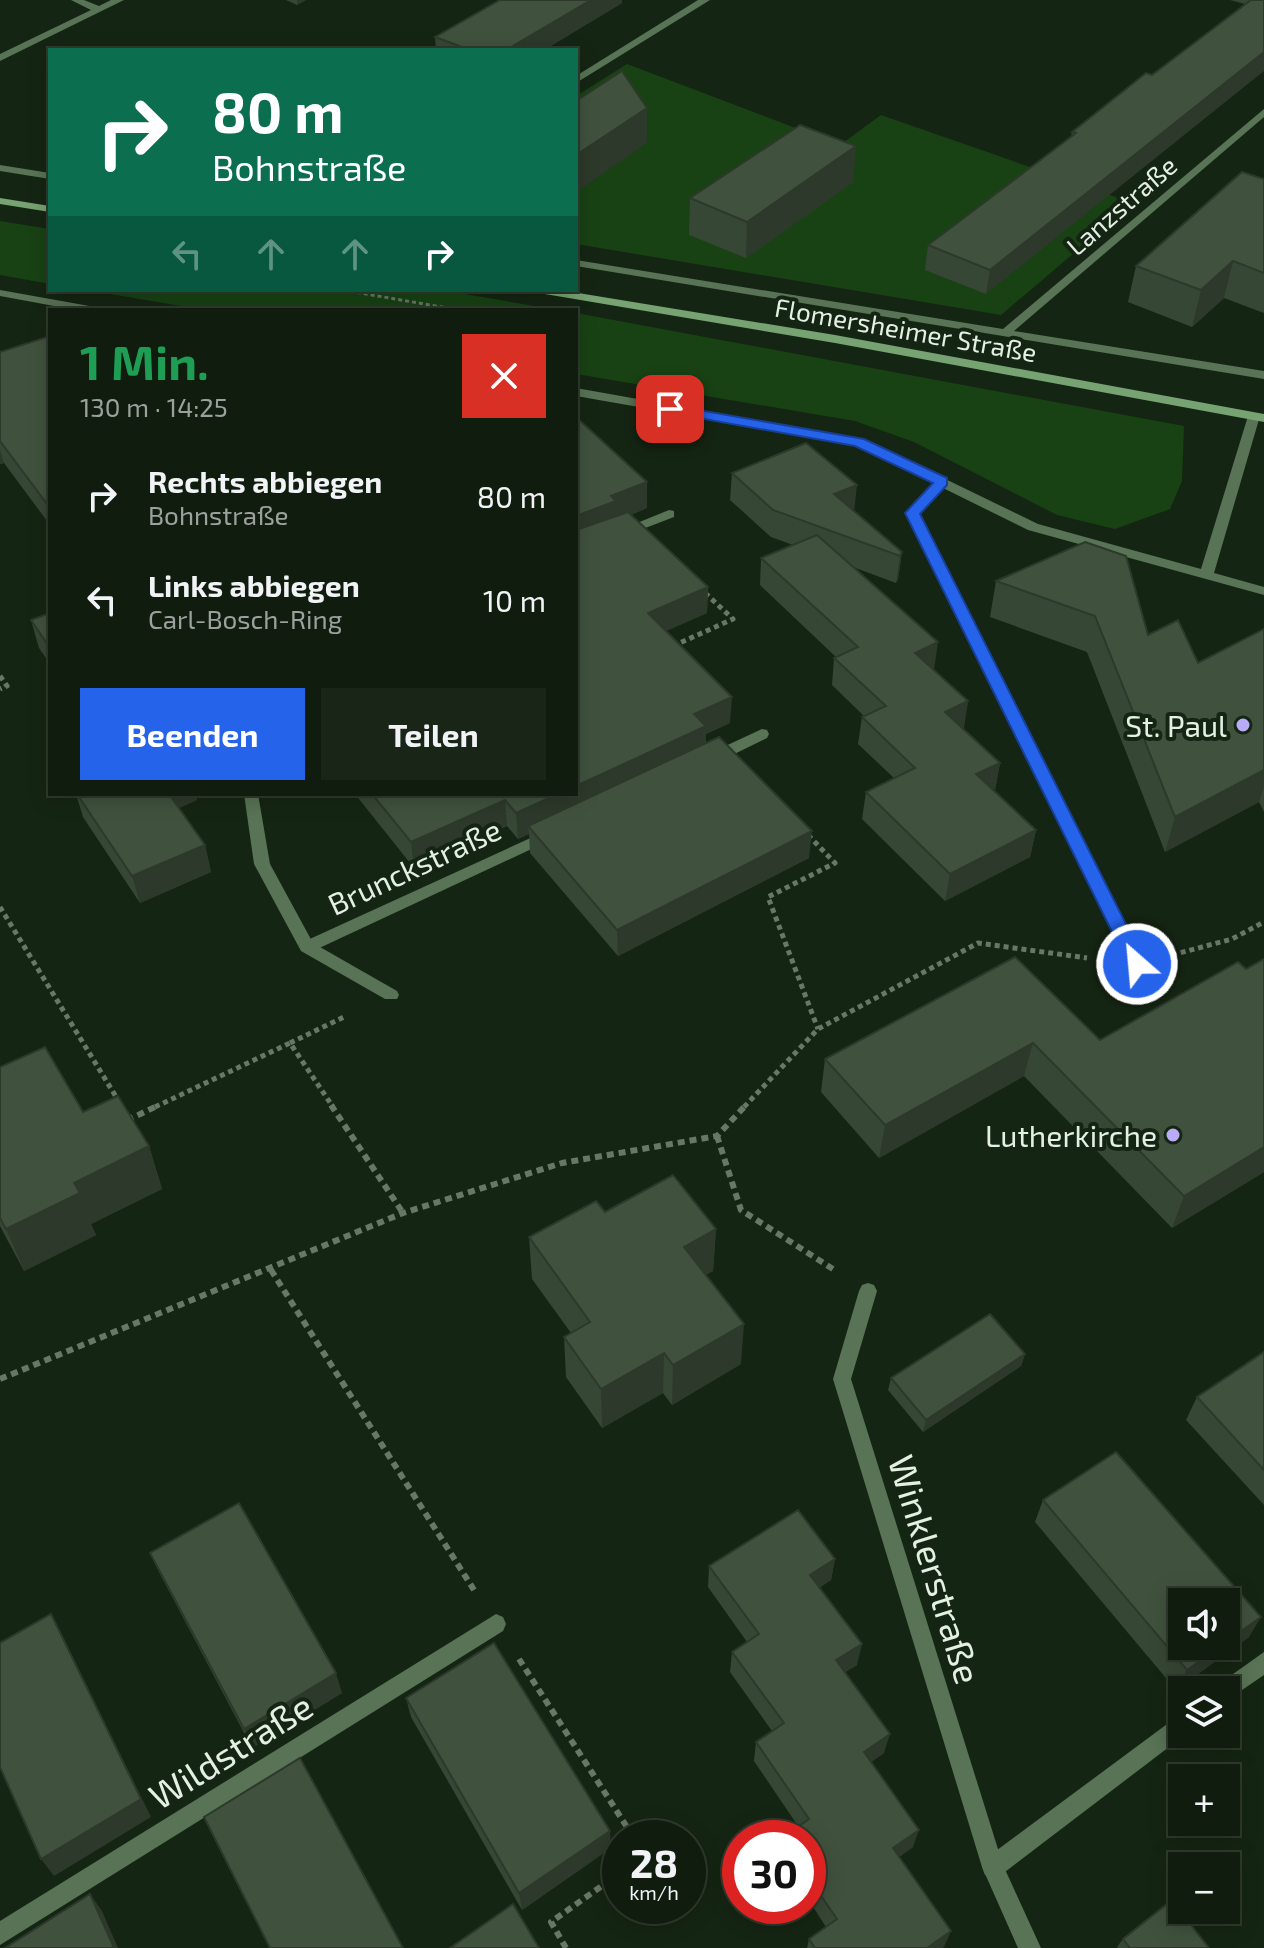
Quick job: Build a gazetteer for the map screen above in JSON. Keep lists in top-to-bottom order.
{
  "streets": {
    "main road": ["Flomersheimer Straße"],
    "street": [
      "Lanzstraße",
      "Brunckstraße",
      "Winklerstraße",
      "Wildstraße"
    ]
  },
  "crossings": [
    ["Lanzstraße", "Flomersheimer Straße"]
  ],
  "places": ["St. Paul", "Lutherkirche"],
  "page": {
    "turn": ["80 m", "Bohnstraße"],
    "heading": ["1 Min.", "130 m · 14:25"],
    "list": [
      {
        "name": "Rechts abbiegen",
        "note": "Bohnstraße",
        "value": "80 m"
      },
      {
        "name": "Links abbiegen",
        "note": "Carl-Bosch-Ring",
        "value": "10 m"
      }
    ],
    "buttons": ["Beenden", "Teilen"],
    "map_buttons": ["+", "−"],
    "speed": "28 km/h",
    "limit": "30"
  }
}
